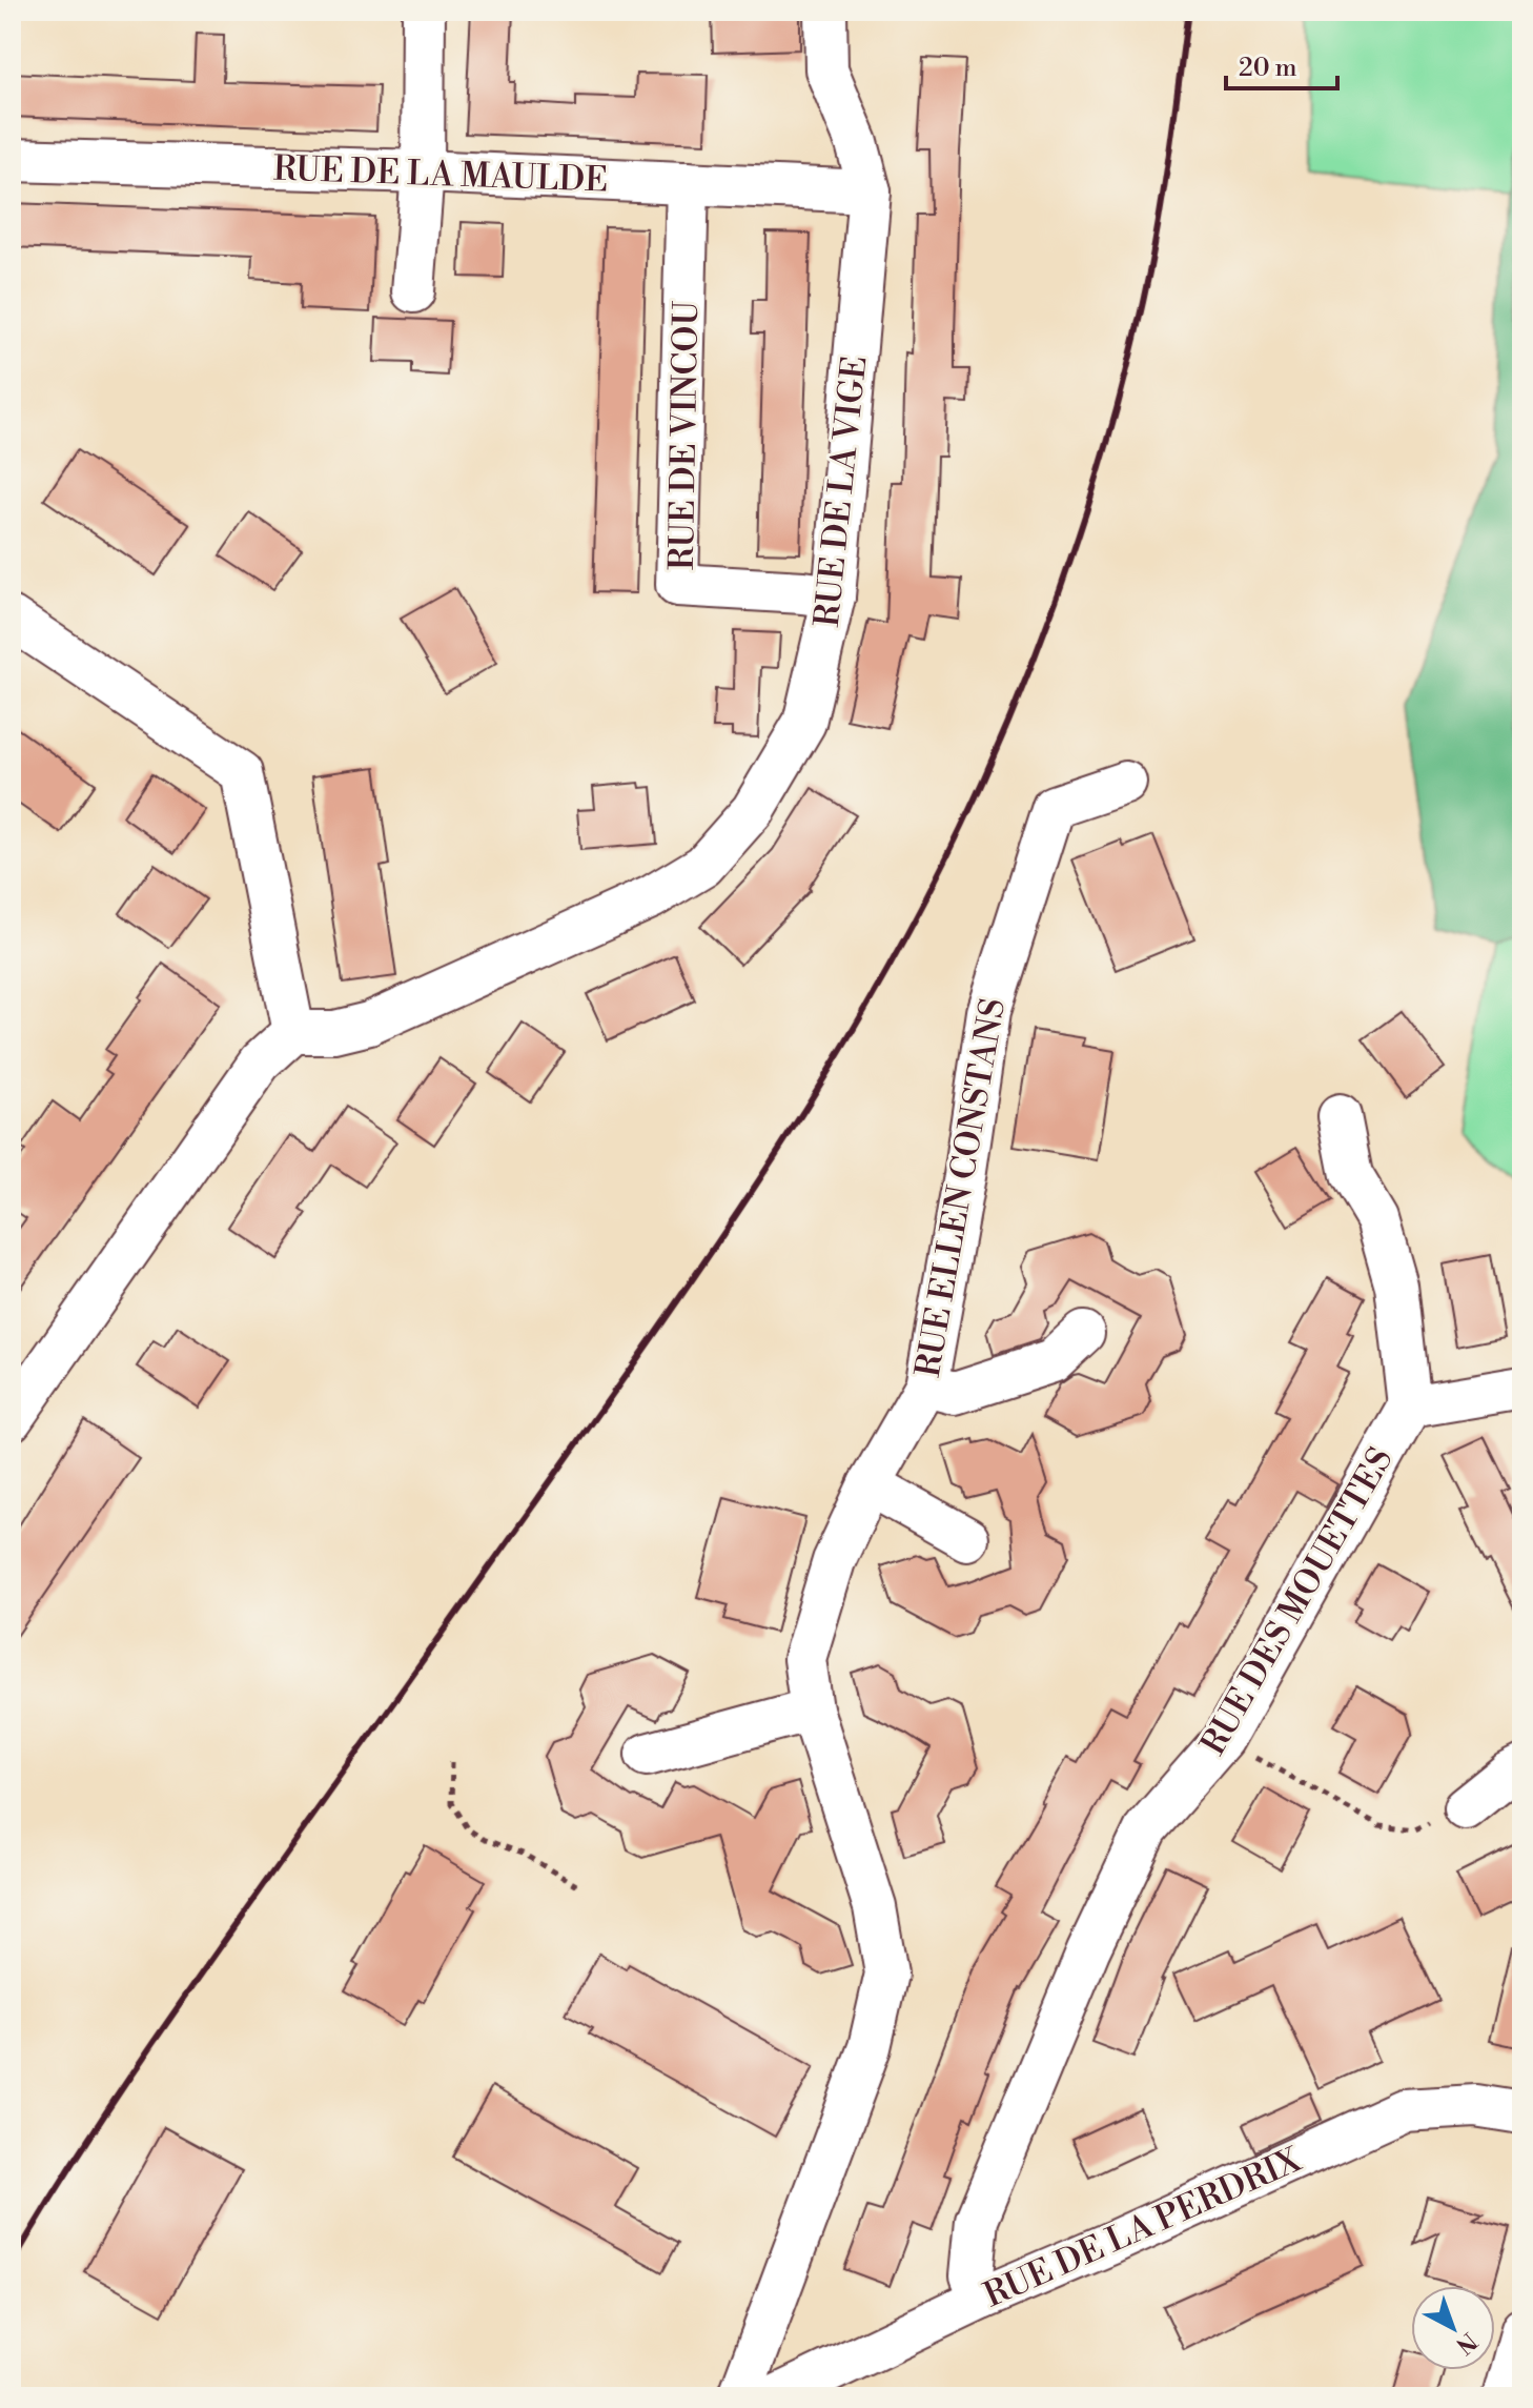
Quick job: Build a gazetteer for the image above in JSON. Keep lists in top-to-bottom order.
{
  "streets": {
    "street": [
      "RUE DE LA MAULDE",
      "RUE DE VINCOU",
      "RUE DE LA VIGE",
      "RUE ELLEN CONSTANS",
      "RUE DES MOUETTES",
      "RUE DE LA PERDRIX"
    ]
  },
  "crossings": [
    ["RUE DE LA MAULDE", "RUE DE VINCOU"],
    ["RUE DE LA MAULDE", "RUE DE LA VIGE"],
    ["RUE DE VINCOU", "RUE DE LA VIGE"],
    ["RUE DES MOUETTES", "RUE DE LA PERDRIX"]
  ],
  "scale_bar": "20 m",
  "north": "bottom right"
}
